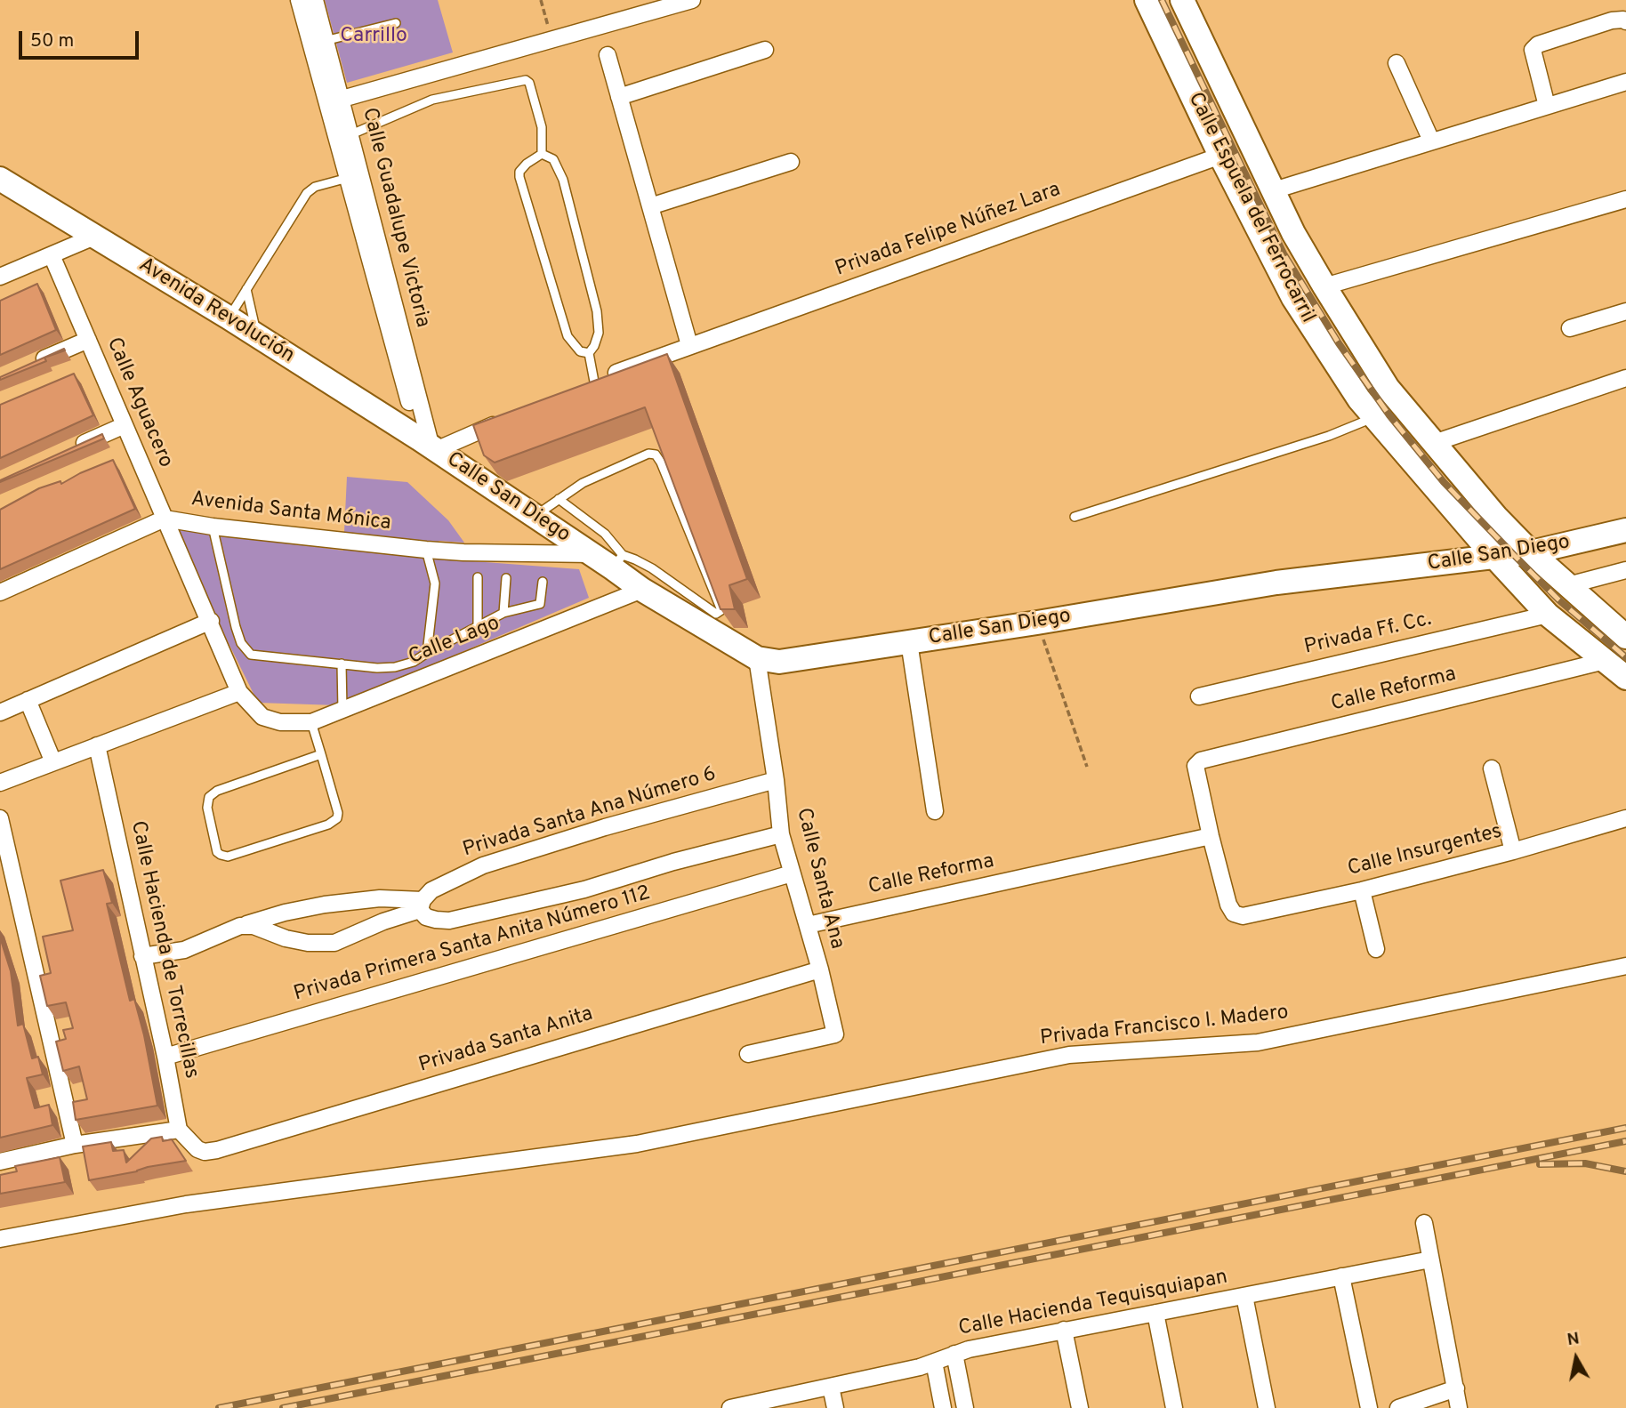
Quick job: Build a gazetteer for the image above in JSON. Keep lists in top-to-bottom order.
{
  "streets": {
    "main road": ["Calle Espuela del Ferrocarril", "Avenida Revolución", "Calle San Diego"],
    "street": [
      "Calle Guadalupe Victoria",
      "Privada Felipe Núñez Lara",
      "Calle Aguacero",
      "Avenida Santa Mónica",
      "Privada Ff. Cc.",
      "Calle Lago",
      "Calle Reforma",
      "Privada Santa Ana Número 6",
      "Calle Insurgentes",
      "Calle Santa Ana",
      "Privada Primera Santa Anita Número 112",
      "Calle Hacienda de Torrecillas",
      "Privada Francisco I. Madero",
      "Privada Santa Anita",
      "Calle Hacienda Tequisquiapan"
    ]
  },
  "crossings": [
    ["Calle Espuela del Ferrocarril", "Privada Felipe Núñez Lara"],
    ["Calle Espuela del Ferrocarril", "Calle San Diego"],
    ["Calle Espuela del Ferrocarril", "Privada Ff. Cc."],
    ["Calle Espuela del Ferrocarril", "Calle Reforma"],
    ["Calle Guadalupe Victoria", "Avenida Revolución"],
    ["Calle Guadalupe Victoria", "Calle San Diego"],
    ["Avenida Revolución", "Calle San Diego"],
    ["Calle Aguacero", "Avenida Santa Mónica"],
    ["Calle Aguacero", "Calle Lago"],
    ["Calle San Diego", "Avenida Santa Mónica"],
    ["Calle San Diego", "Calle Lago"],
    ["Calle San Diego", "Calle Santa Ana"],
    ["Calle Reforma", "Calle Insurgentes"],
    ["Calle Reforma", "Calle Santa Ana"],
    ["Privada Santa Ana Número 6", "Calle Santa Ana"],
    ["Calle Santa Ana", "Privada Primera Santa Anita Número 112"],
    ["Calle Santa Ana", "Privada Santa Anita"],
    ["Privada Primera Santa Anita Número 112", "Calle Hacienda de Torrecillas"],
    ["Calle Hacienda de Torrecillas", "Privada Santa Anita"]
  ],
  "parks": ["Carrillo"],
  "scale_bar": "50 m",
  "north": "top"
}
